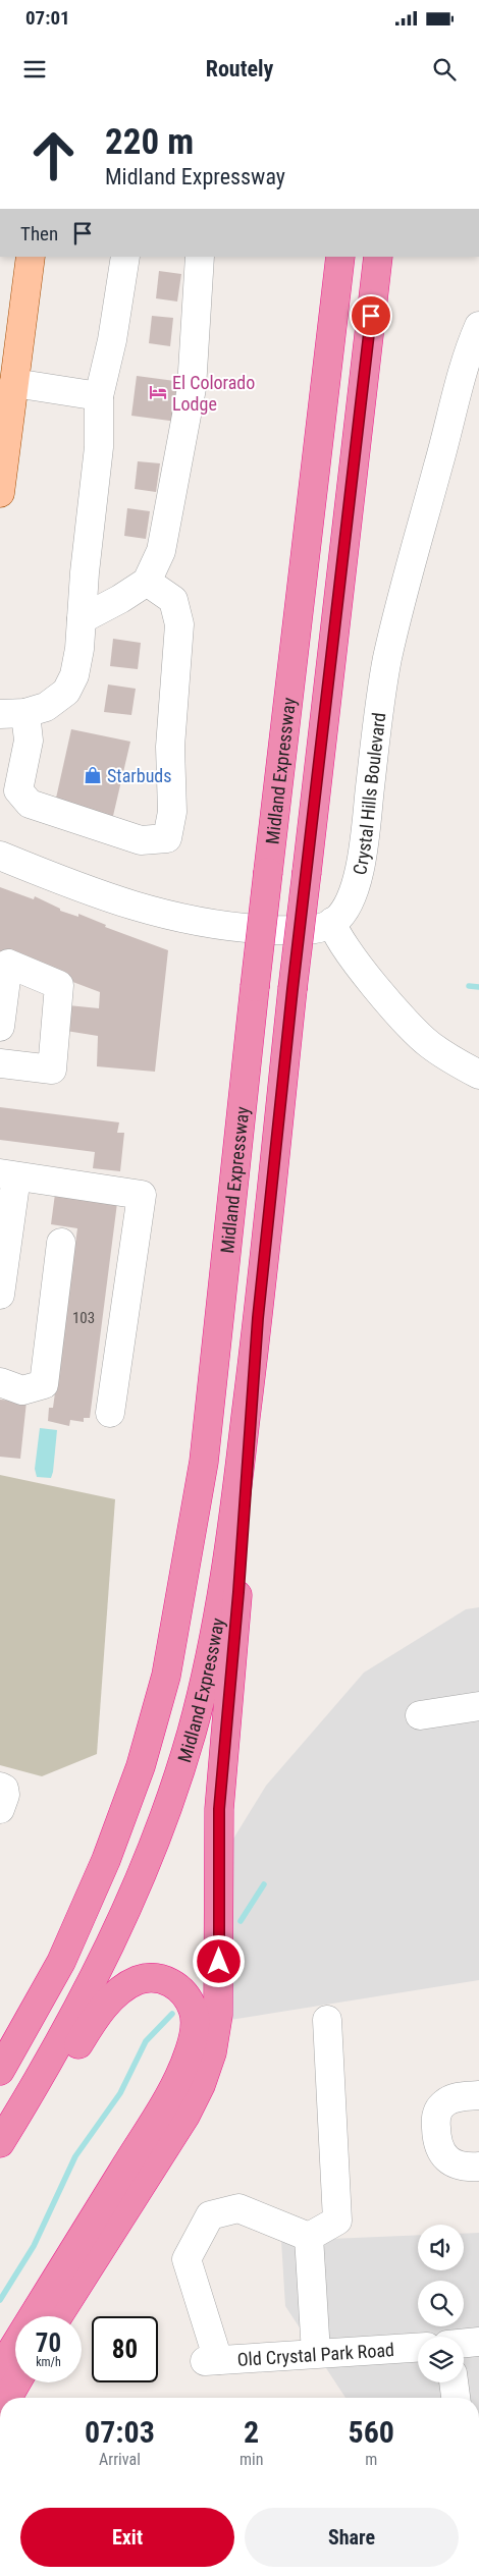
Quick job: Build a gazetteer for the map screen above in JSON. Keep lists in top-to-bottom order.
{
  "streets": {
    "highway": ["Midland Expressway"],
    "street": ["Crystal Hills Boulevard", "Old Crystal Park Road"]
  },
  "places": {
    "hotel": ["El Colorado Lodge"],
    "shop": ["Starbuds"]
  },
  "house_numbers": ["103"],
  "page": {
    "status": "07:01",
    "header": "Routely",
    "turn": ["220 m", "Midland Expressway"],
    "then": "Then",
    "speed": "70 km/h",
    "limit": "80",
    "eta": [
      "07:03",
      "Arrival",
      "2",
      "min",
      "560",
      "m"
    ],
    "buttons": ["Exit", "Share"]
  }
}
